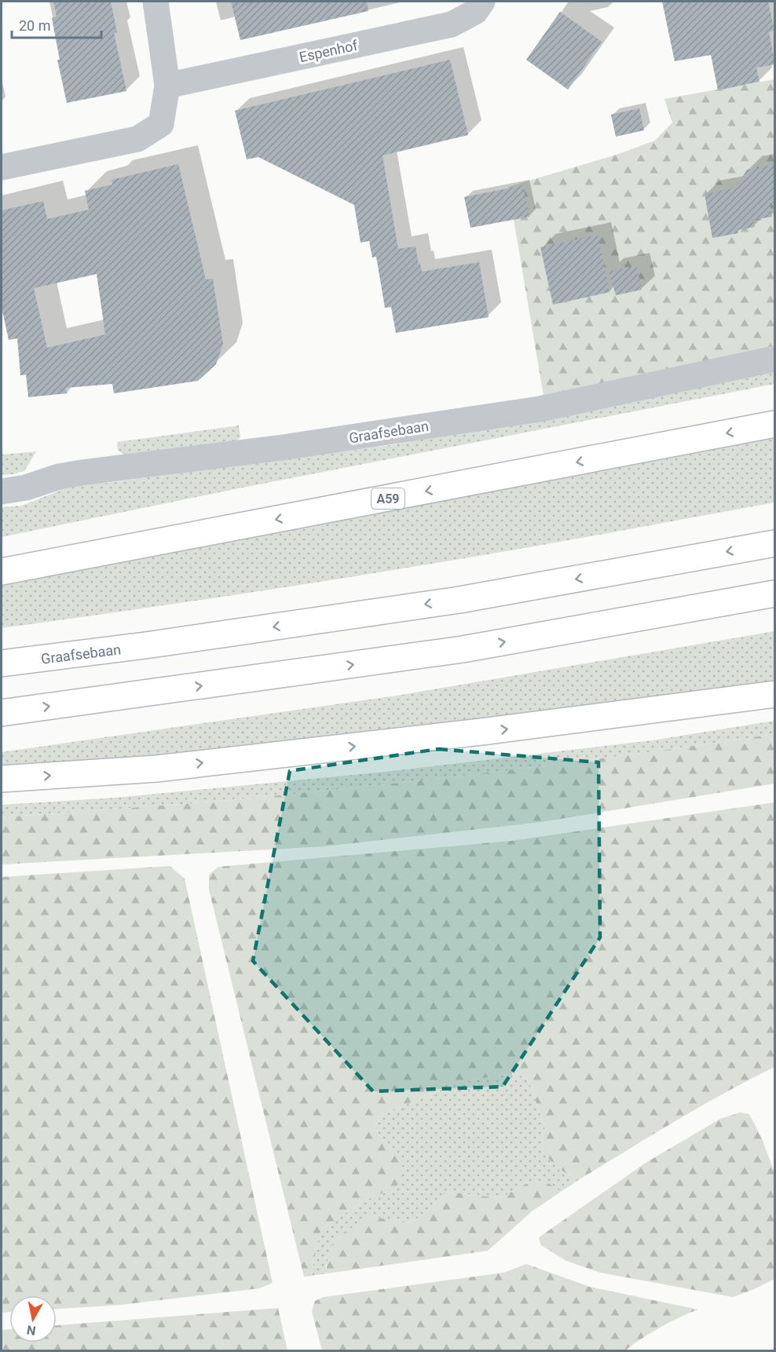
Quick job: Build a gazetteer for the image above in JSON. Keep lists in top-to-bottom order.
{
  "streets": {
    "highway": ["Graafsebaan", "A59"],
    "street": ["Espenhof"]
  },
  "scale_bar": "20 m",
  "north": "bottom"
}
